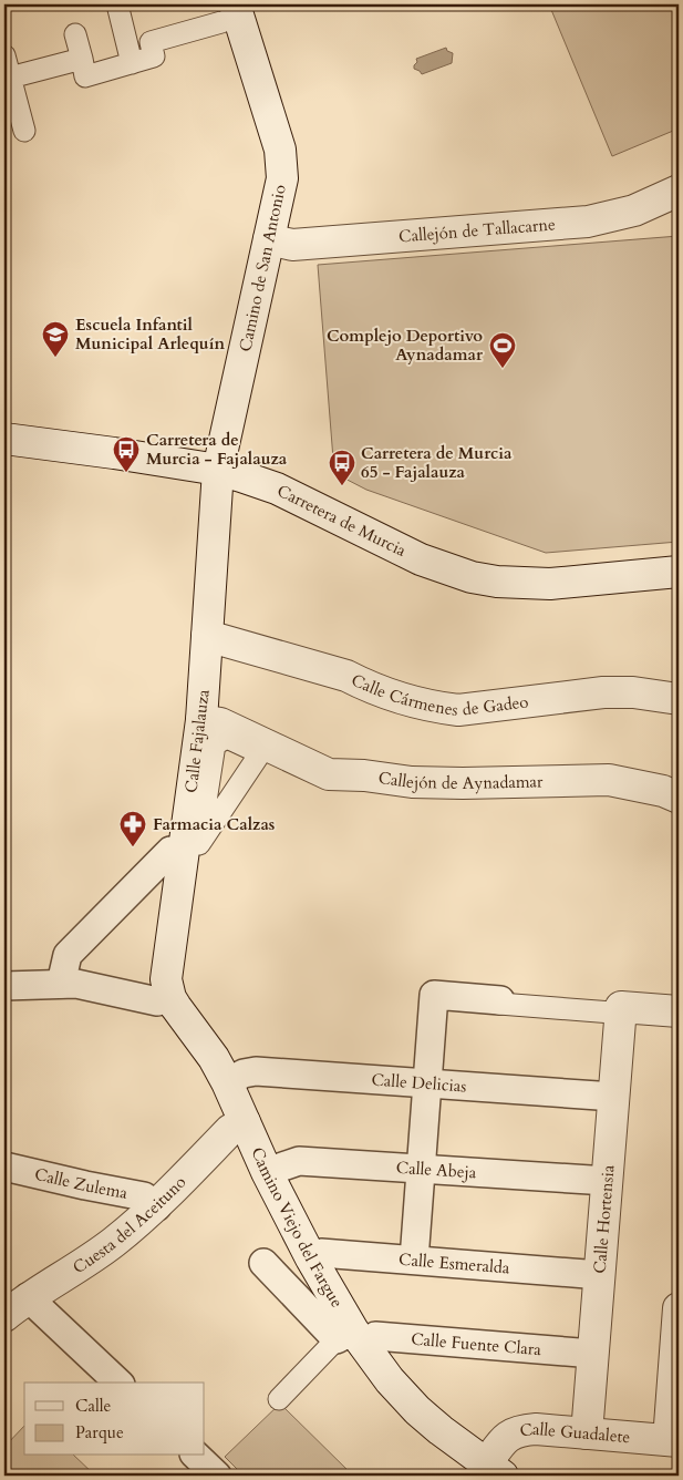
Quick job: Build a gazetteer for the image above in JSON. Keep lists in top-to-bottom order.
{
  "streets": {
    "street": [
      "Callejón de Tallacarne",
      "Camino de San Antonio",
      "Carretera de Murcia",
      "Calle Cármenes de Gadeo",
      "Calle Fajalauza",
      "Callejón de Aynadamar",
      "Calle Delicias",
      "Calle Abeja",
      "Calle Zulema",
      "Calle Hortensia",
      "Cuesta del Aceituno",
      "Camino Viejo del Fargue",
      "Calle Esmeralda",
      "Calle Fuente Clara",
      "Calle Guadalete"
    ]
  },
  "crossings": [
    ["Callejón de Tallacarne", "Camino de San Antonio"],
    ["Camino de San Antonio", "Carretera de Murcia"],
    ["Camino de San Antonio", "Calle Fajalauza"],
    ["Carretera de Murcia", "Calle Fajalauza"],
    ["Calle Cármenes de Gadeo", "Calle Fajalauza"],
    ["Calle Fajalauza", "Callejón de Aynadamar"],
    ["Calle Fajalauza", "Calle Delicias"],
    ["Calle Fajalauza", "Cuesta del Aceituno"],
    ["Calle Fajalauza", "Camino Viejo del Fargue"],
    ["Calle Delicias", "Calle Hortensia"],
    ["Calle Abeja", "Calle Hortensia"],
    ["Calle Abeja", "Camino Viejo del Fargue"],
    ["Calle Zulema", "Cuesta del Aceituno"],
    ["Calle Hortensia", "Calle Esmeralda"],
    ["Calle Hortensia", "Calle Fuente Clara"],
    ["Calle Hortensia", "Calle Guadalete"],
    ["Cuesta del Aceituno", "Camino Viejo del Fargue"],
    ["Camino Viejo del Fargue", "Calle Esmeralda"],
    ["Camino Viejo del Fargue", "Calle Fuente Clara"],
    ["Camino Viejo del Fargue", "Calle Guadalete"]
  ],
  "places": {
    "school or university": ["Escuela Infantil Municipal Arlequín"],
    "sports": ["Complejo Deportivo Aynadamar"],
    "bus stop": ["Carretera de Murcia - Fajalauza", "Carretera de Murcia 65 - Fajalauza"],
    "pharmacy": ["Farmacia Calzas"]
  },
  "legend": ["Calle", "Parque"]
}
